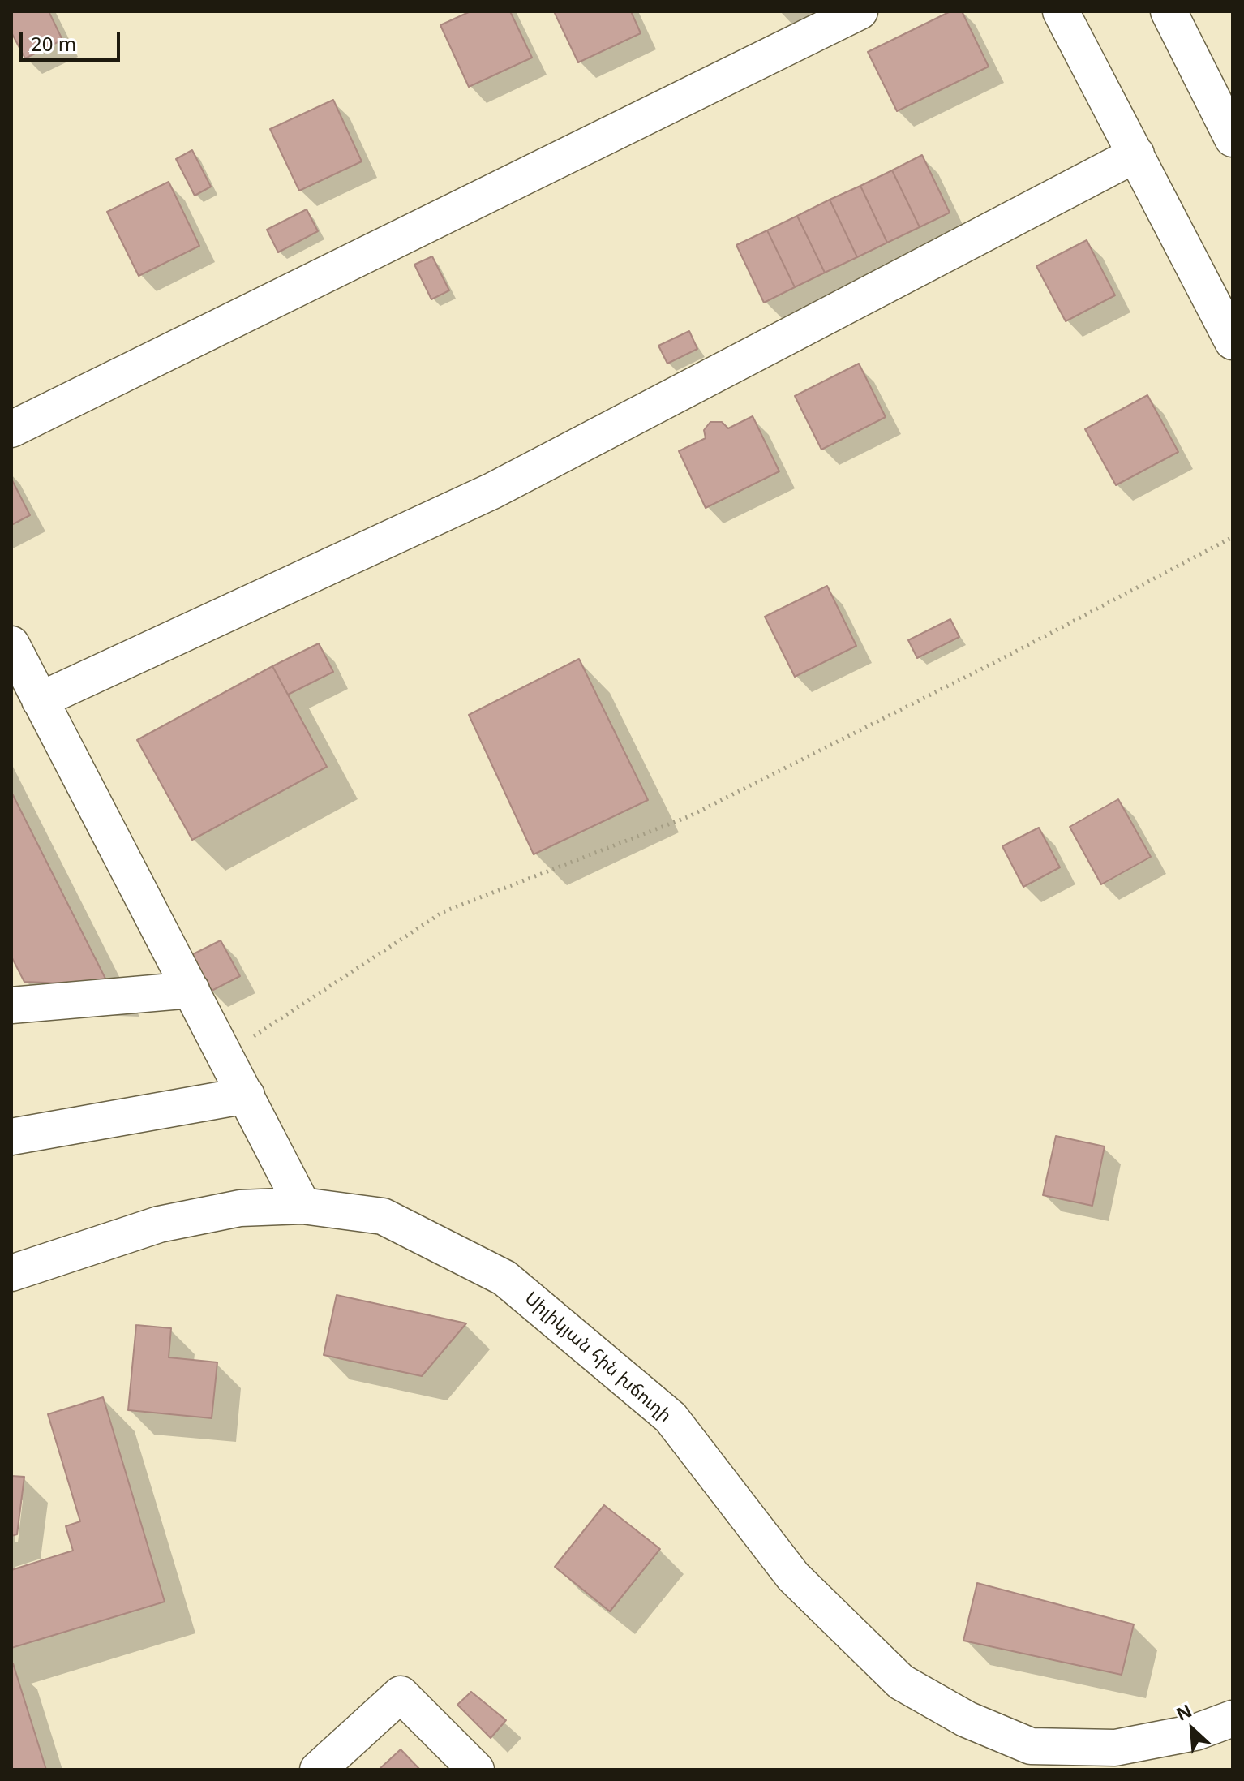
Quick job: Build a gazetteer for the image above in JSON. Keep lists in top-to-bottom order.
{
  "streets": {
    "street": ["Սիլիկյան հին խճուղի"]
  },
  "scale_bar": "20 m",
  "north": "top left"
}
